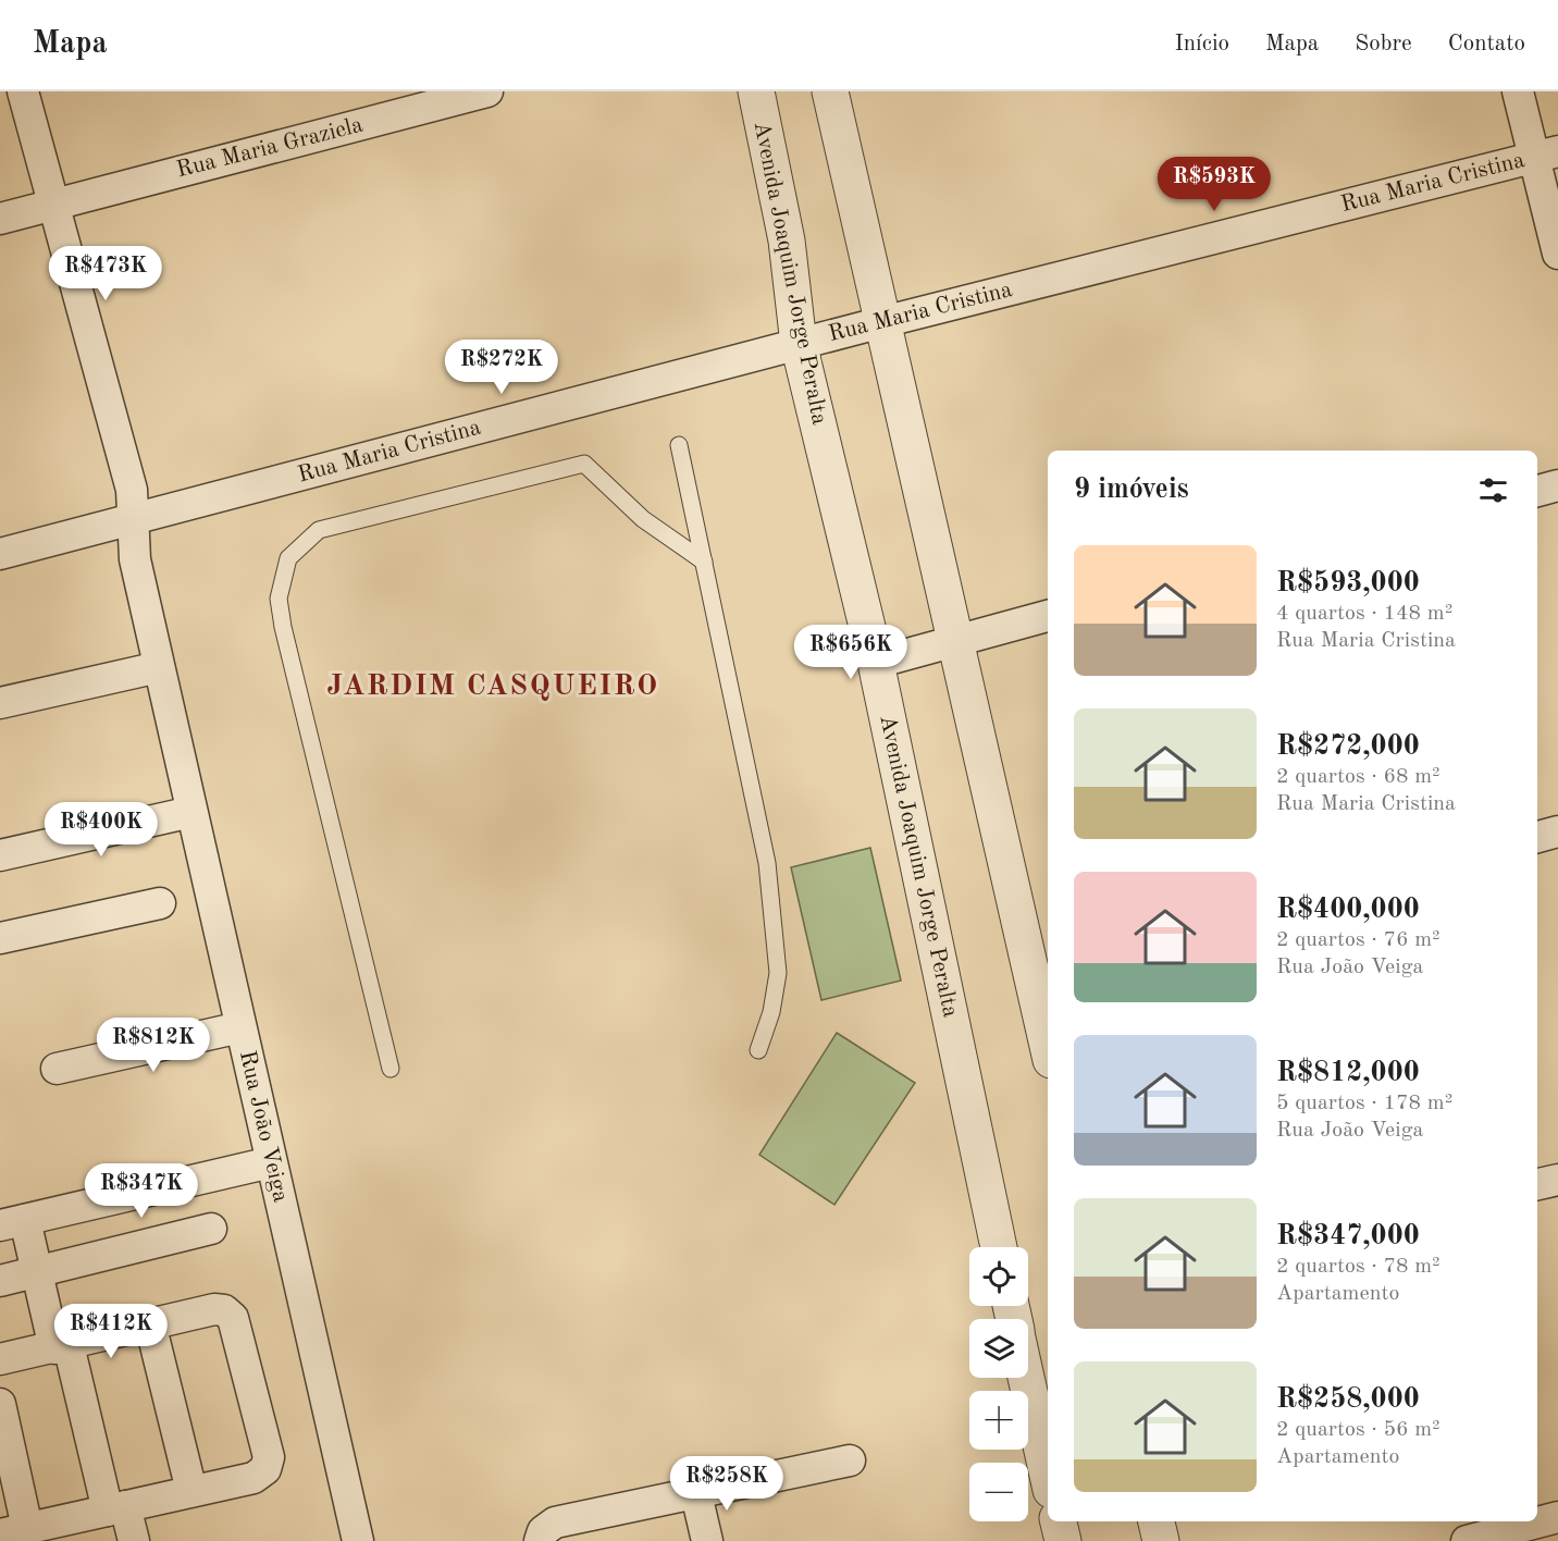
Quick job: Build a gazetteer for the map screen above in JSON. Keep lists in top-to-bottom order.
{
  "streets": {
    "street": [
      "Rua Maria Graziela",
      "Rua Maria Cristina",
      "Avenida Joaquim Jorge Peralta",
      "Rua João Veiga"
    ]
  },
  "crossings": [
    ["Rua Maria Graziela", "Rua João Veiga"],
    ["Rua Maria Cristina", "Avenida Joaquim Jorge Peralta"],
    ["Rua Maria Cristina", "Rua João Veiga"]
  ],
  "districts": ["JARDIM CASQUEIRO"],
  "page": {
    "header": "Mapa",
    "nav": [
      "Início",
      "Mapa",
      "Sobre",
      "Contato"
    ],
    "price": [
      "R$593K",
      "R$473K",
      "R$272K",
      "R$656K",
      "R$400K",
      "R$812K",
      "R$347K",
      "R$412K",
      "R$258K"
    ],
    "heading": "9 imóveis",
    "list": [
      {
        "name": "R$593,000",
        "note": "4 quartos · 148 m² · Rua Maria Cristina"
      },
      {
        "name": "R$272,000",
        "note": "2 quartos · 68 m² · Rua Maria Cristina"
      },
      {
        "name": "R$400,000",
        "note": "2 quartos · 76 m² · Rua João Veiga"
      },
      {
        "name": "R$812,000",
        "note": "5 quartos · 178 m² · Rua João Veiga"
      },
      {
        "name": "R$347,000",
        "note": "2 quartos · 78 m² · Apartamento"
      },
      {
        "name": "R$258,000",
        "note": "2 quartos · 56 m² · Apartamento"
      }
    ],
    "map_buttons": ["+", "−"]
  }
}
